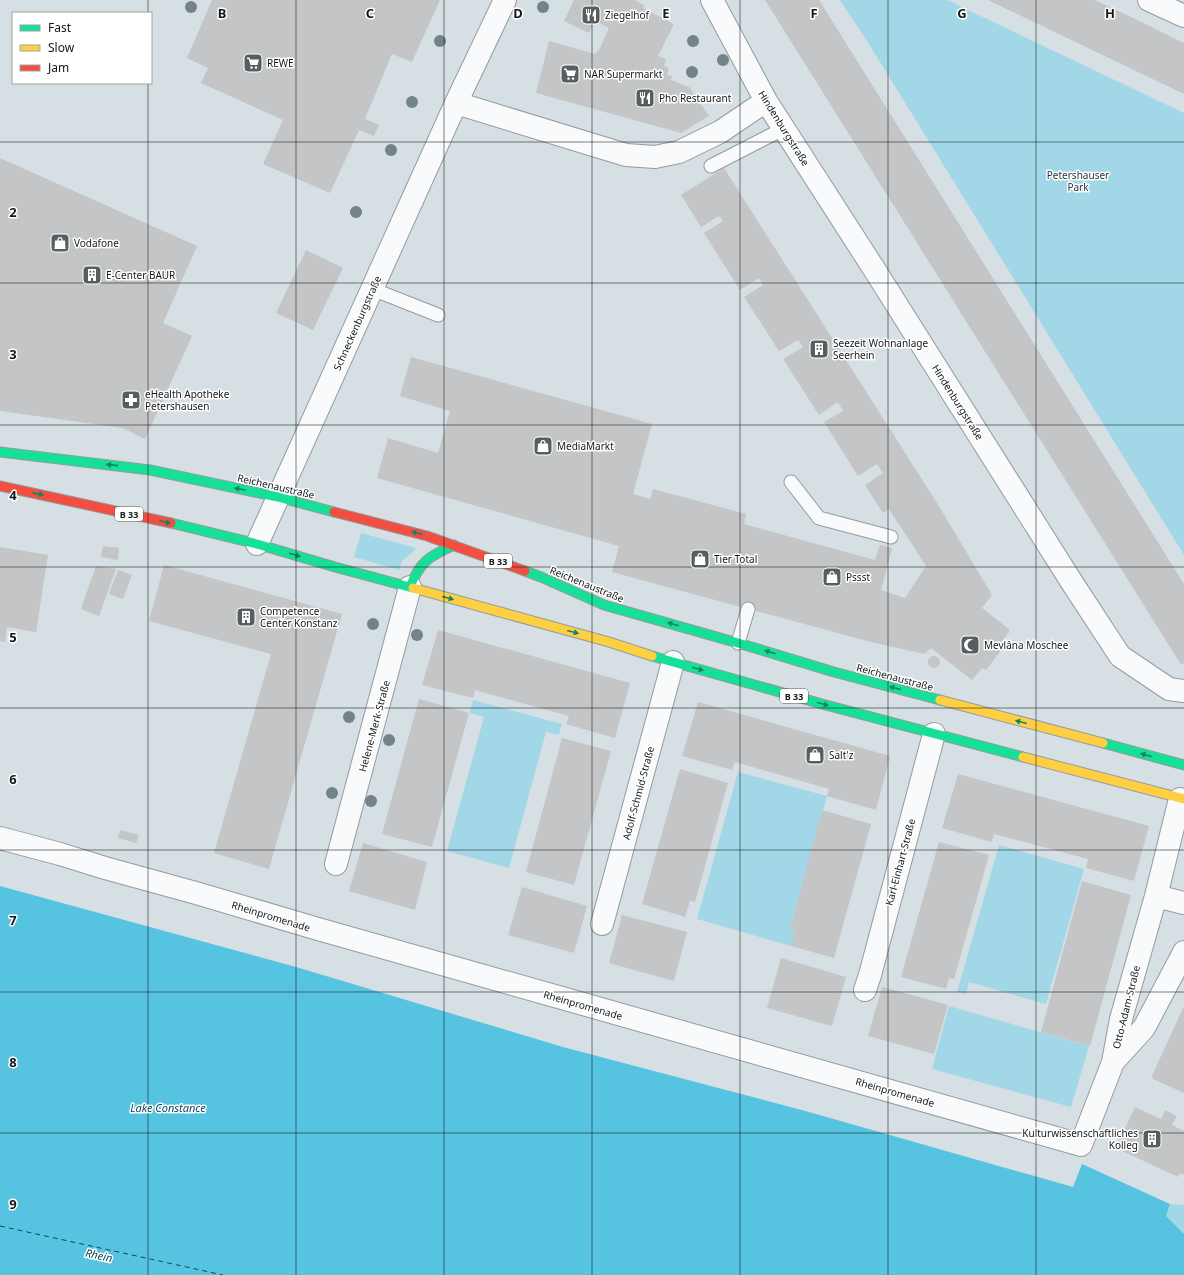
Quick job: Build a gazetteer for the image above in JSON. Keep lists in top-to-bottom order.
{
  "streets": {
    "main road": ["Reichenaustraße", "B 33"],
    "street": [
      "Hindenburgstraße",
      "Schneckenburgstraße",
      "Helene-Merk-Straße",
      "Adolf-Schmid-Straße",
      "Karl-Einhart-Straße",
      "Rheinpromenade",
      "Otto-Adam-Straße"
    ]
  },
  "crossings": [
    ["Schneckenburgstraße", "Reichenaustraße"],
    ["Schneckenburgstraße", "B 33"],
    ["B 33", "Helene-Merk-Straße"],
    ["B 33", "Adolf-Schmid-Straße"],
    ["B 33", "Karl-Einhart-Straße"],
    ["B 33", "Otto-Adam-Straße"],
    ["Rheinpromenade", "Otto-Adam-Straße"]
  ],
  "water": ["Lake Constance", "Rhein"],
  "parks": ["Petershauser Park"],
  "places": {
    "restaurant": ["Ziegelhof", "Pho Restaurant"],
    "supermarket": ["REWE", "NAR Supermarkt"],
    "shop": [
      "Vodafone",
      "MediaMarkt",
      "Tier Total",
      "Pssst",
      "Salt'z"
    ],
    "building": [
      "E-Center BAUR",
      "Seezeit Wohnanlage Seerhein",
      "Competence Center Konstanz",
      "Kulturwissenschaftliches Kolleg"
    ],
    "pharmacy": ["eHealth Apotheke Petershausen"],
    "mosque": ["Mevlâna Moschee"]
  },
  "legend": ["Fast", "Slow", "Jam"],
  "grid": {
    "columns": [
      "B",
      "C",
      "D",
      "E",
      "F",
      "G",
      "H"
    ],
    "rows": [
      "2",
      "3",
      "4",
      "5",
      "6",
      "7",
      "8",
      "9"
    ]
  }
}
